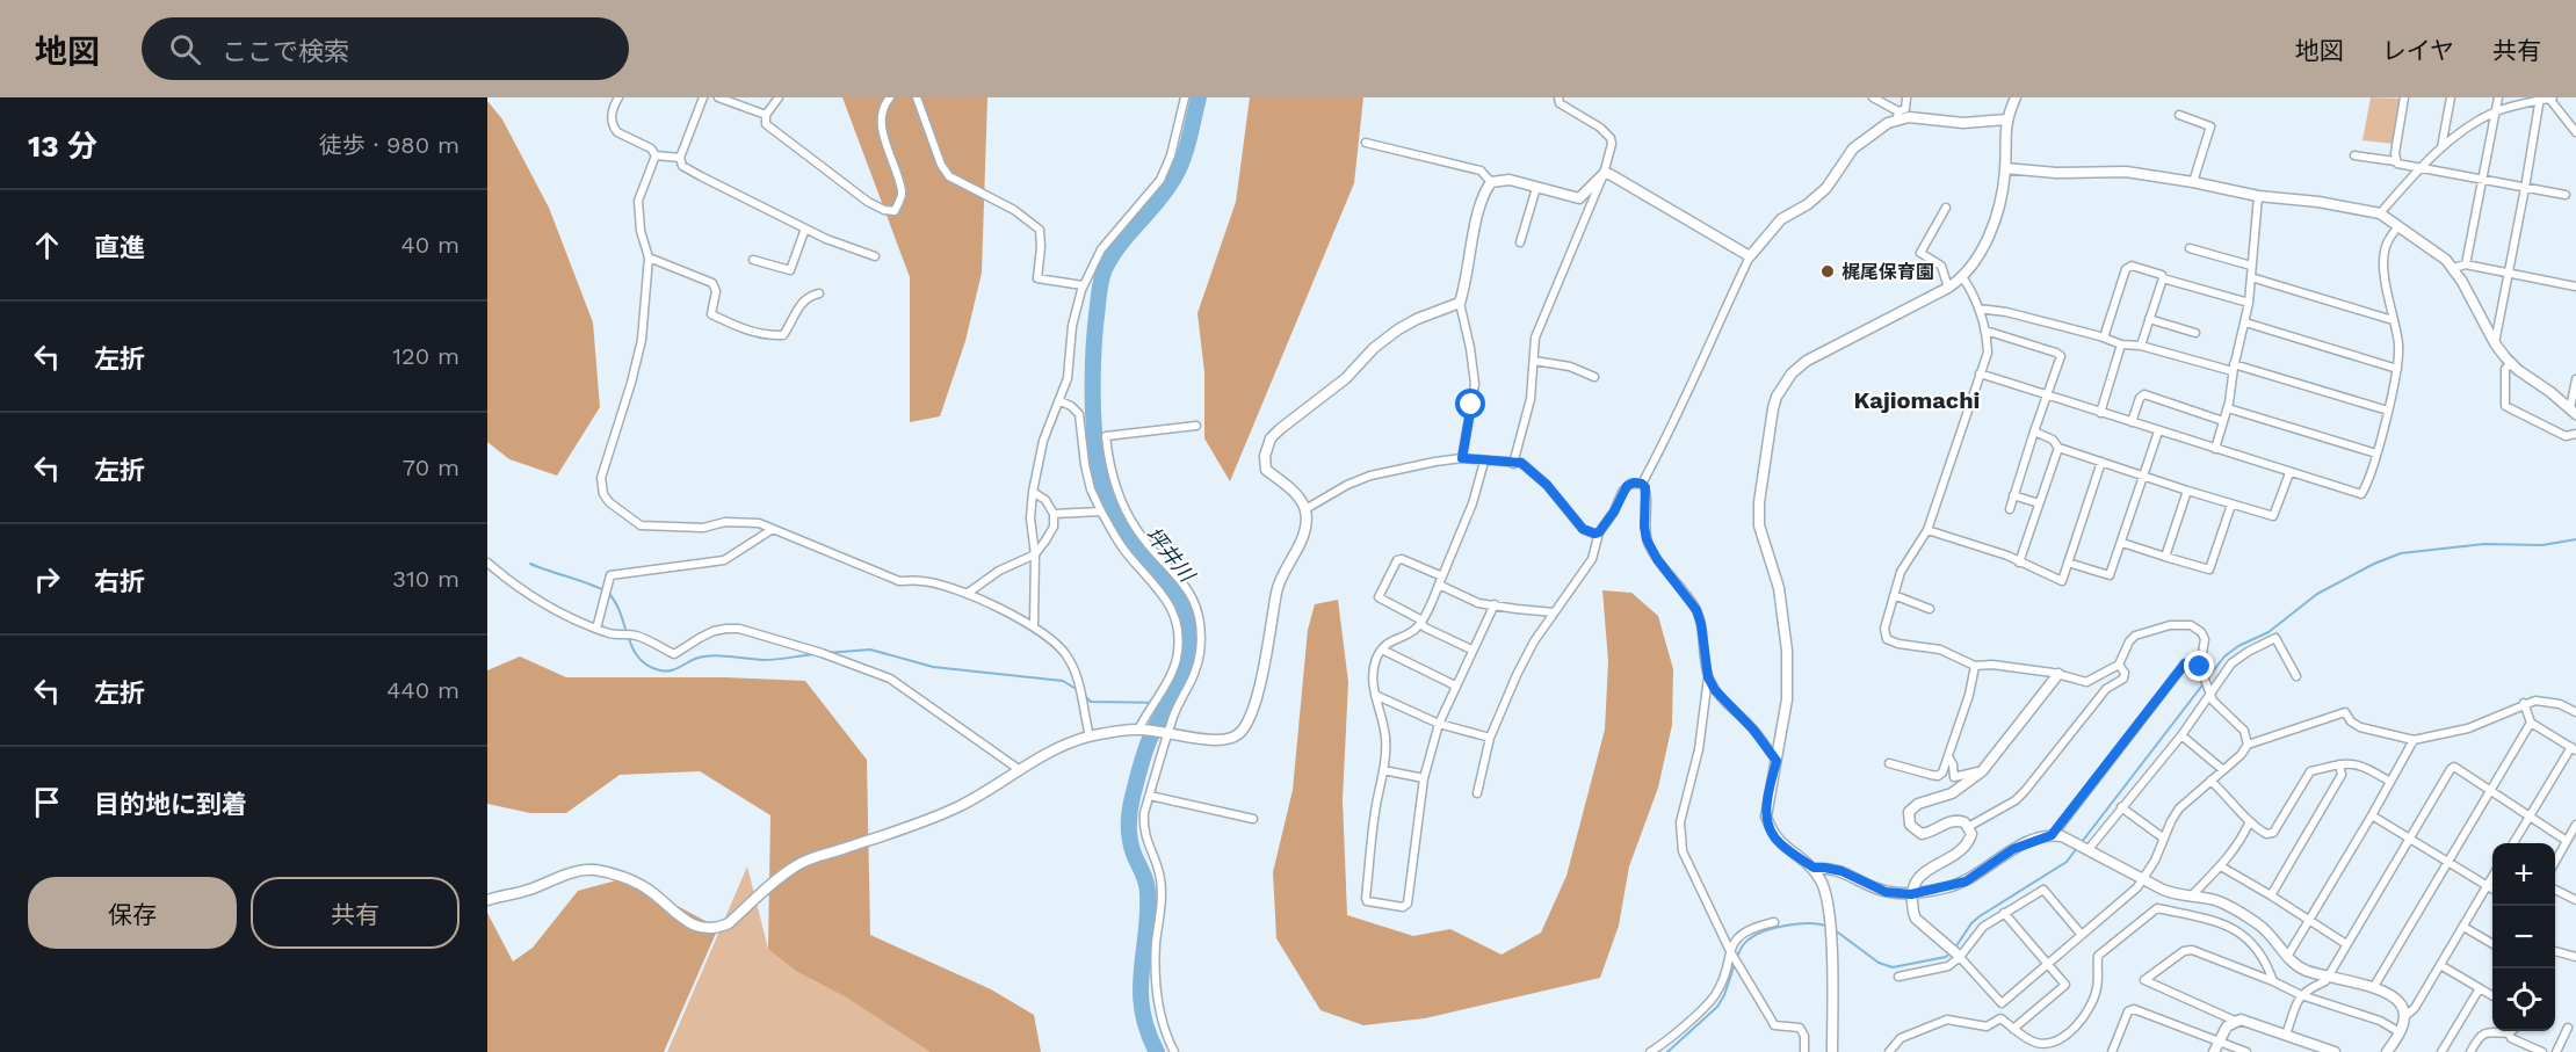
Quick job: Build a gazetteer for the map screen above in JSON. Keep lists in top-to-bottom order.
{
  "districts": ["Kajiomachi"],
  "water": ["坪井川"],
  "places": ["梶尾保育園"],
  "page": {
    "header": "地図",
    "search": "ここで検索",
    "nav": ["地図", "レイヤ", "共有"],
    "heading": ["13 分", "徒歩 · 980 m"],
    "list": [
      ["直進", "40 m"],
      ["左折", "120 m"],
      ["左折", "70 m"],
      ["右折", "310 m"],
      ["左折", "440 m"],
      "目的地に到着"
    ],
    "map_buttons": ["+", "−"],
    "buttons": ["保存", "共有"]
  }
}
